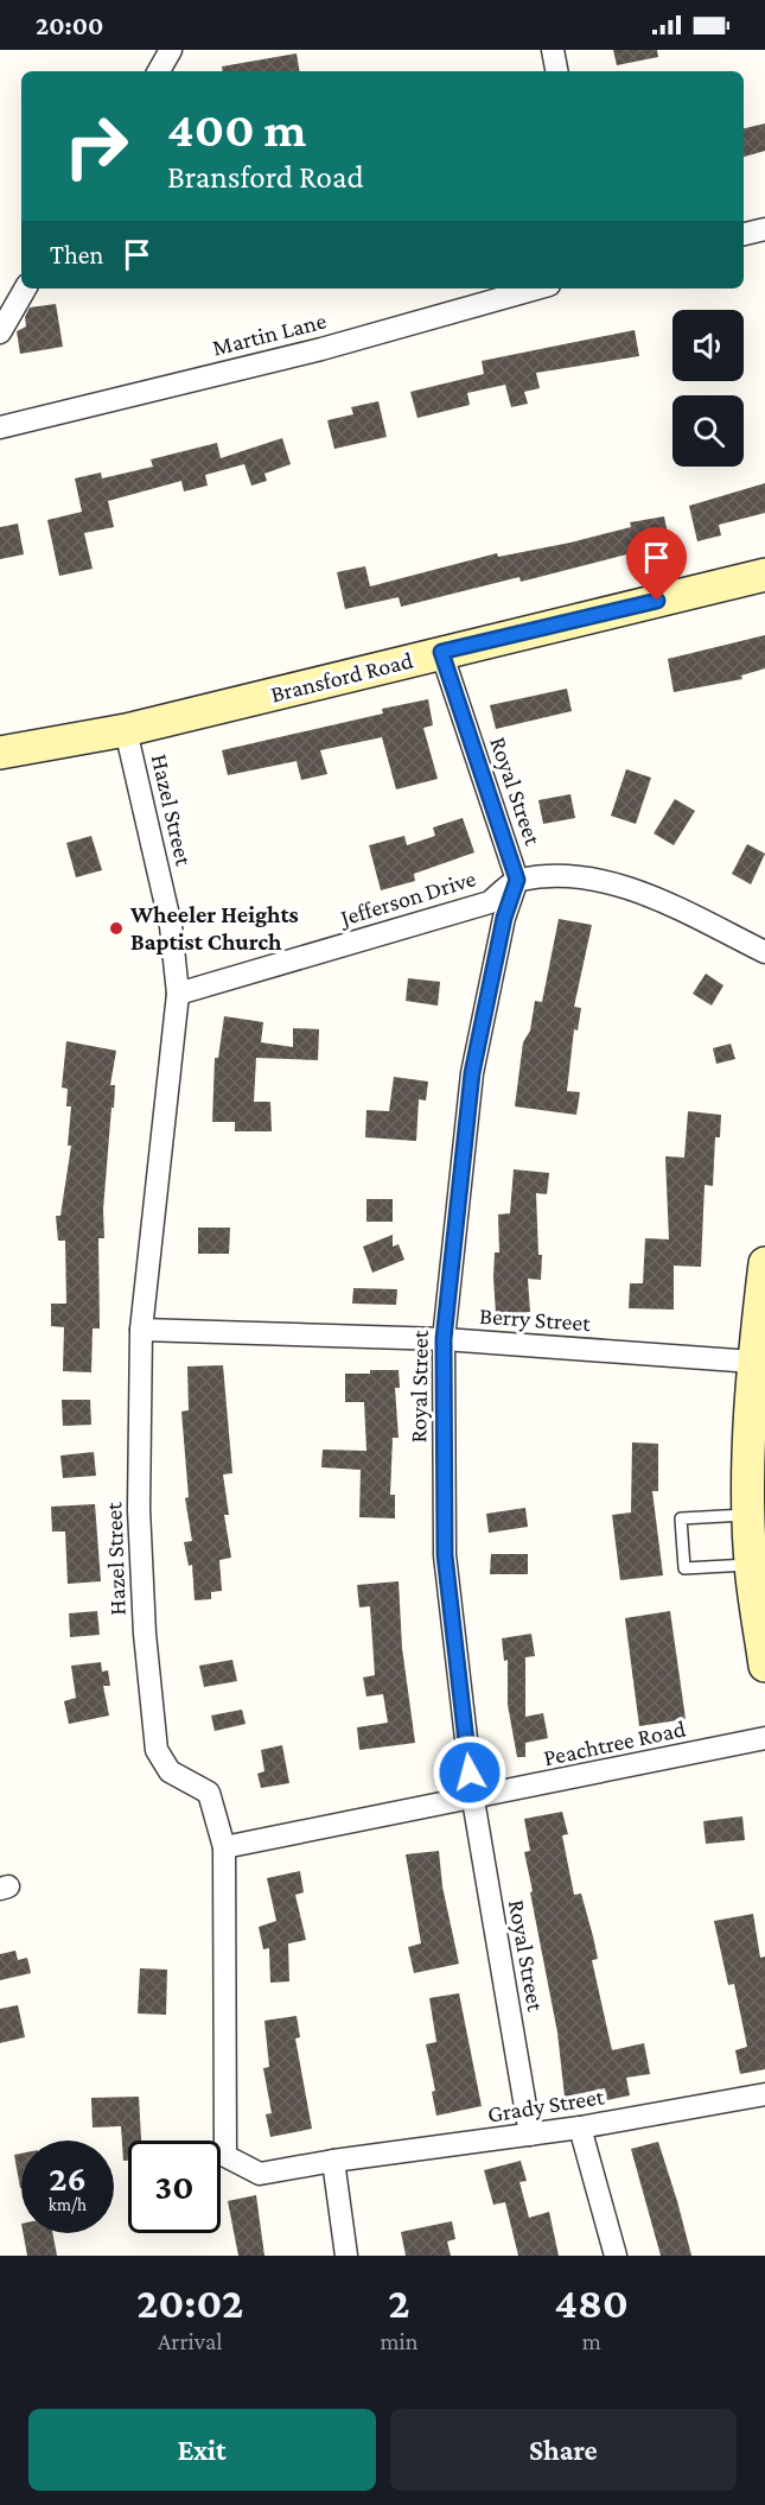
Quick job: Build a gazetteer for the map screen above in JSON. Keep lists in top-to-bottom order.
{
  "streets": {
    "street": [
      "Martin Lane",
      "Bransford Road",
      "Royal Street",
      "Hazel Street",
      "Jefferson Drive",
      "Berry Street",
      "Peachtree Road",
      "Grady Street"
    ]
  },
  "crossings": [
    ["Bransford Road", "Royal Street"],
    ["Bransford Road", "Hazel Street"],
    ["Royal Street", "Jefferson Drive"],
    ["Royal Street", "Berry Street"],
    ["Royal Street", "Peachtree Road"],
    ["Royal Street", "Grady Street"],
    ["Hazel Street", "Jefferson Drive"],
    ["Hazel Street", "Berry Street"],
    ["Hazel Street", "Peachtree Road"],
    ["Hazel Street", "Grady Street"]
  ],
  "places": ["Wheeler Heights Baptist Church"],
  "page": {
    "status": "20:00",
    "turn": ["400 m", "Bransford Road"],
    "then": "Then",
    "speed": "26 km/h",
    "limit": "30",
    "eta": [
      "20:02",
      "Arrival",
      "2",
      "min",
      "480",
      "m"
    ],
    "buttons": ["Exit", "Share"]
  }
}
